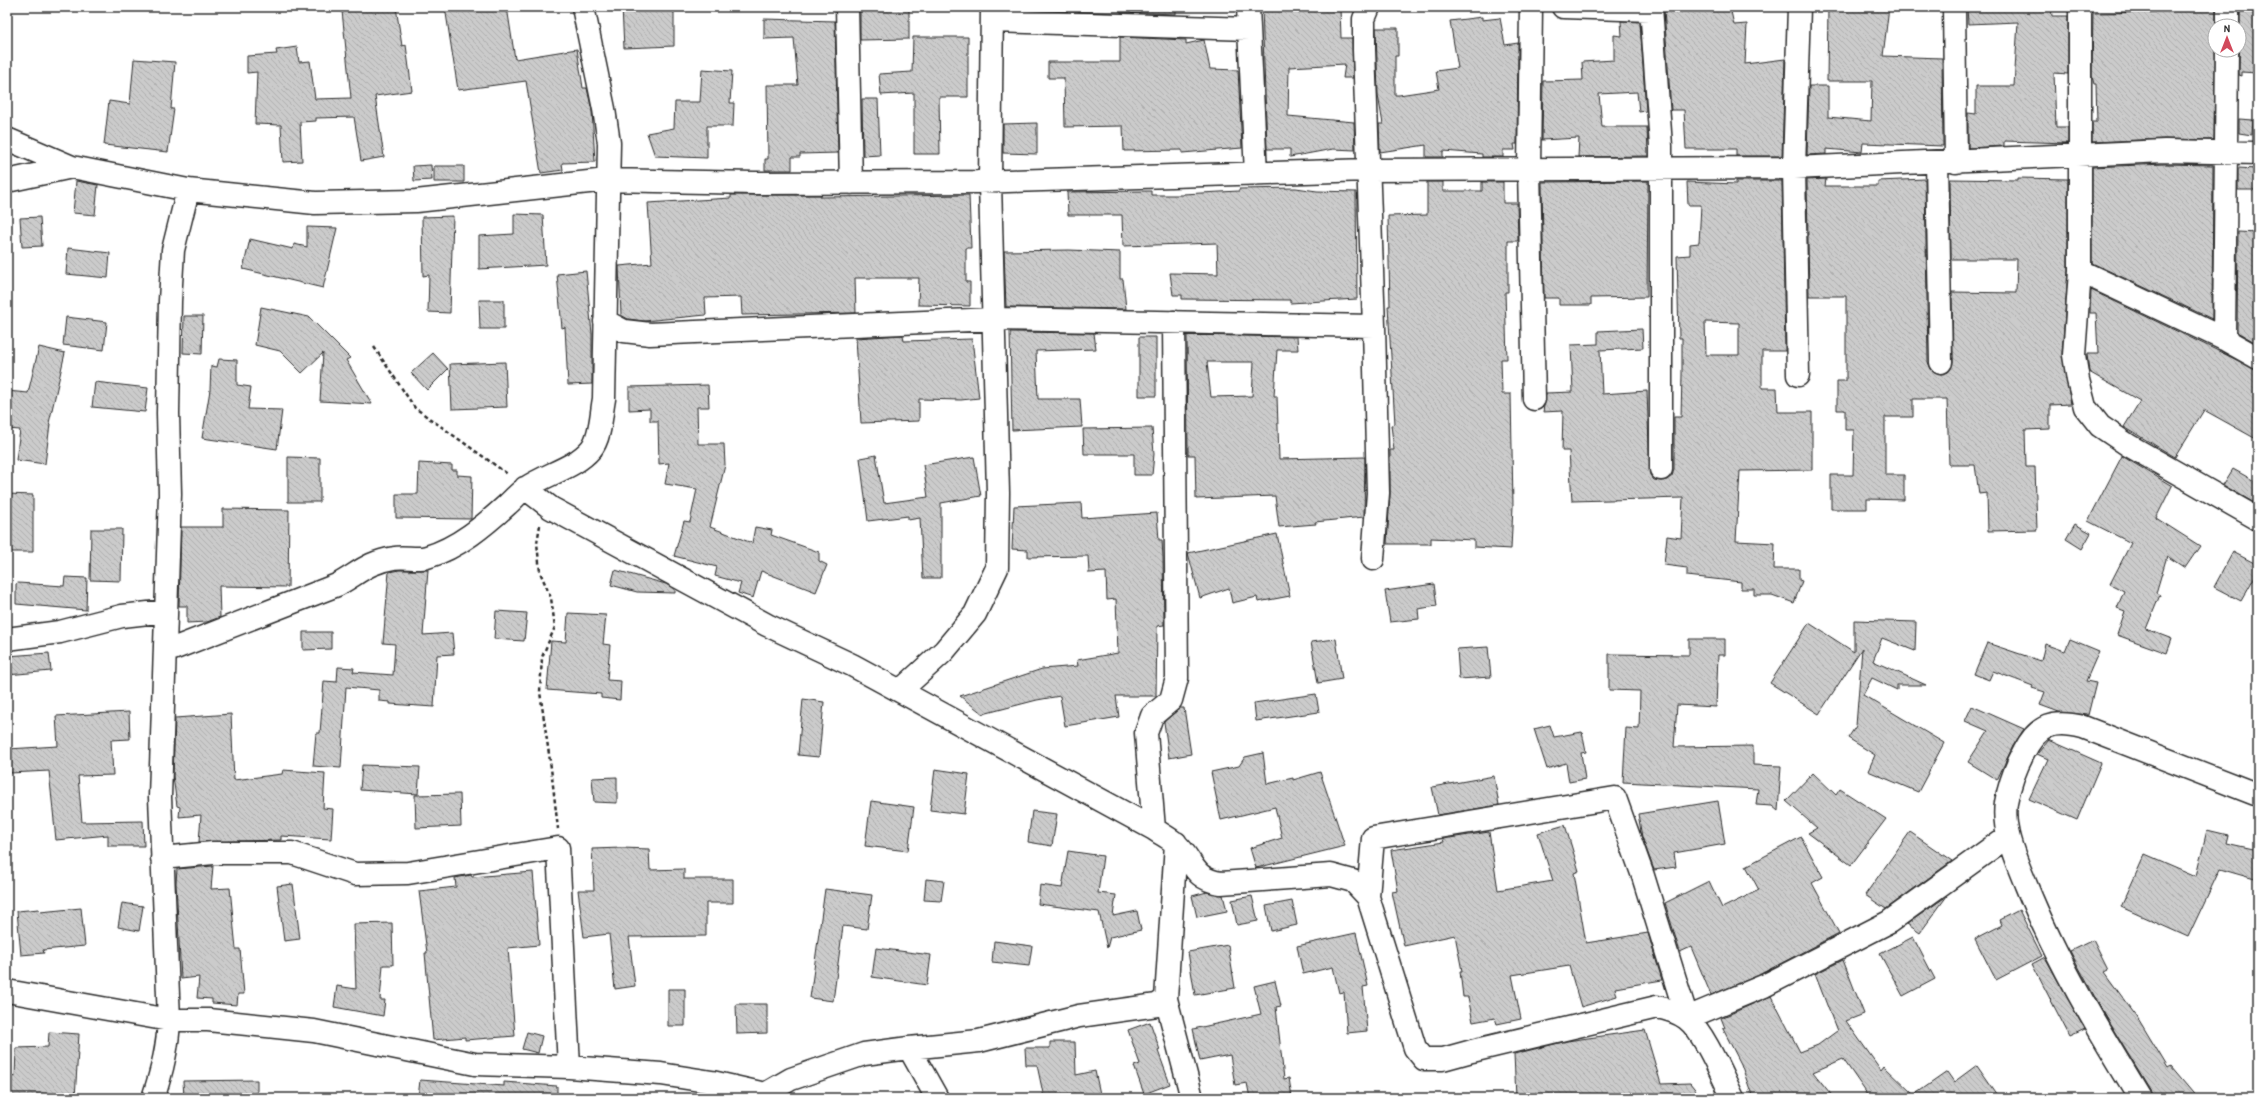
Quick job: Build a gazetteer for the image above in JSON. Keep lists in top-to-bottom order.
{
  "north": "top"
}
